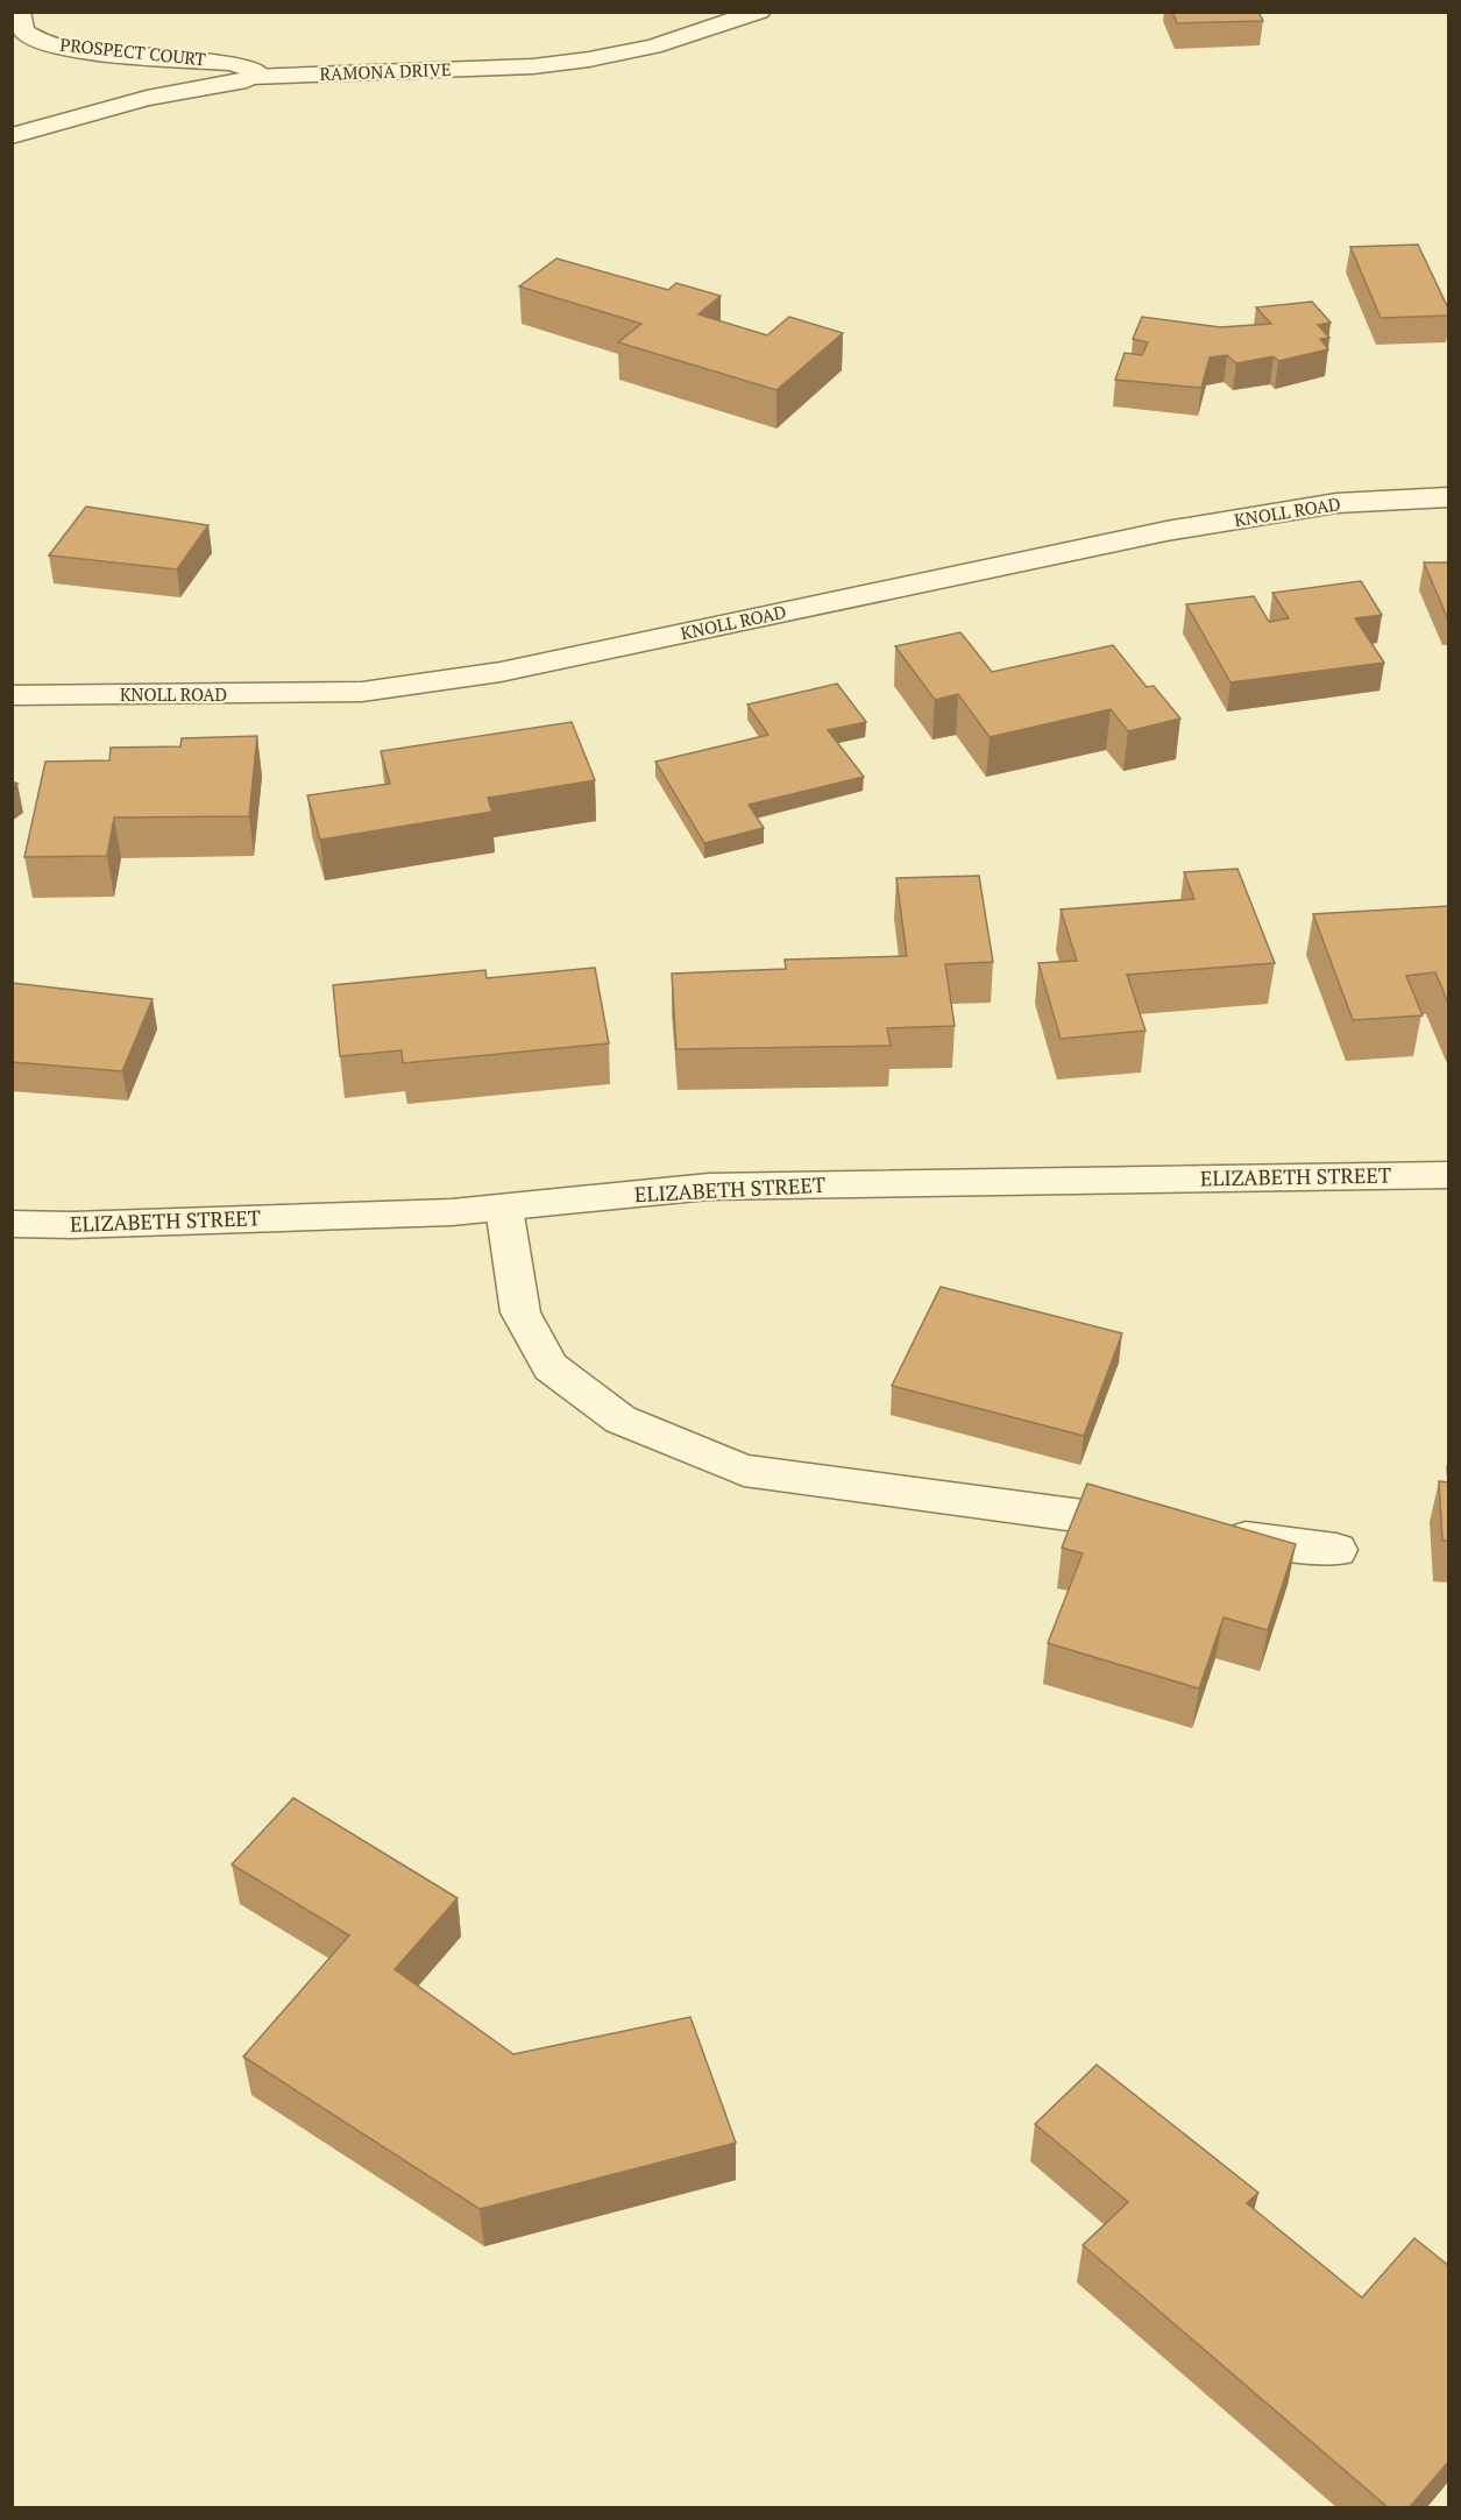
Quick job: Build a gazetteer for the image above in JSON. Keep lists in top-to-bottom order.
{
  "streets": {
    "street": [
      "PROSPECT COURT",
      "RAMONA DRIVE",
      "KNOLL ROAD",
      "ELIZABETH STREET"
    ]
  },
  "crossings": [
    ["PROSPECT COURT", "RAMONA DRIVE"]
  ]
}
